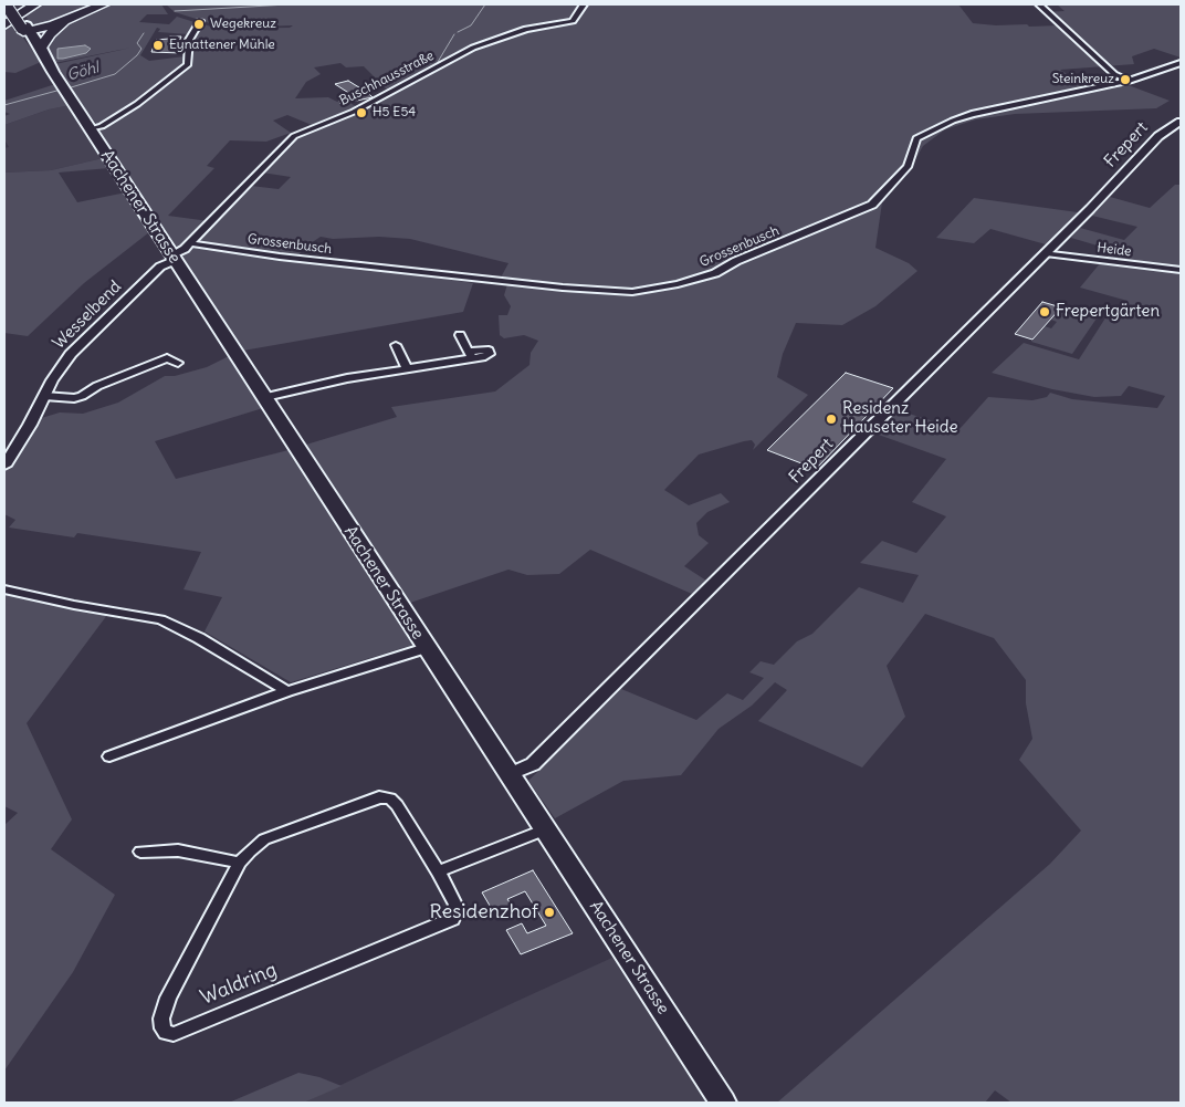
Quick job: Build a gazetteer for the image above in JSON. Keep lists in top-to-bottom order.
{
  "streets": {
    "main road": ["Aachener Strasse"],
    "street": [
      "Buschhausstraße",
      "Frepert",
      "Grossenbusch",
      "Heide",
      "Wesselbend",
      "Waldring"
    ]
  },
  "crossings": [
    ["Buschhausstraße", "Aachener Strasse"],
    ["Buschhausstraße", "Grossenbusch"],
    ["Buschhausstraße", "Wesselbend"],
    ["Frepert", "Aachener Strasse"],
    ["Frepert", "Heide"],
    ["Aachener Strasse", "Wesselbend"]
  ],
  "water": ["Göhl"],
  "places": [
    "Wegekreuz",
    "Eynattener Mühle",
    "Steinkreuz",
    "H5 E54",
    "Frepertgärten",
    "Residenz Hauseter Heide",
    "Residenzhof"
  ]
}
